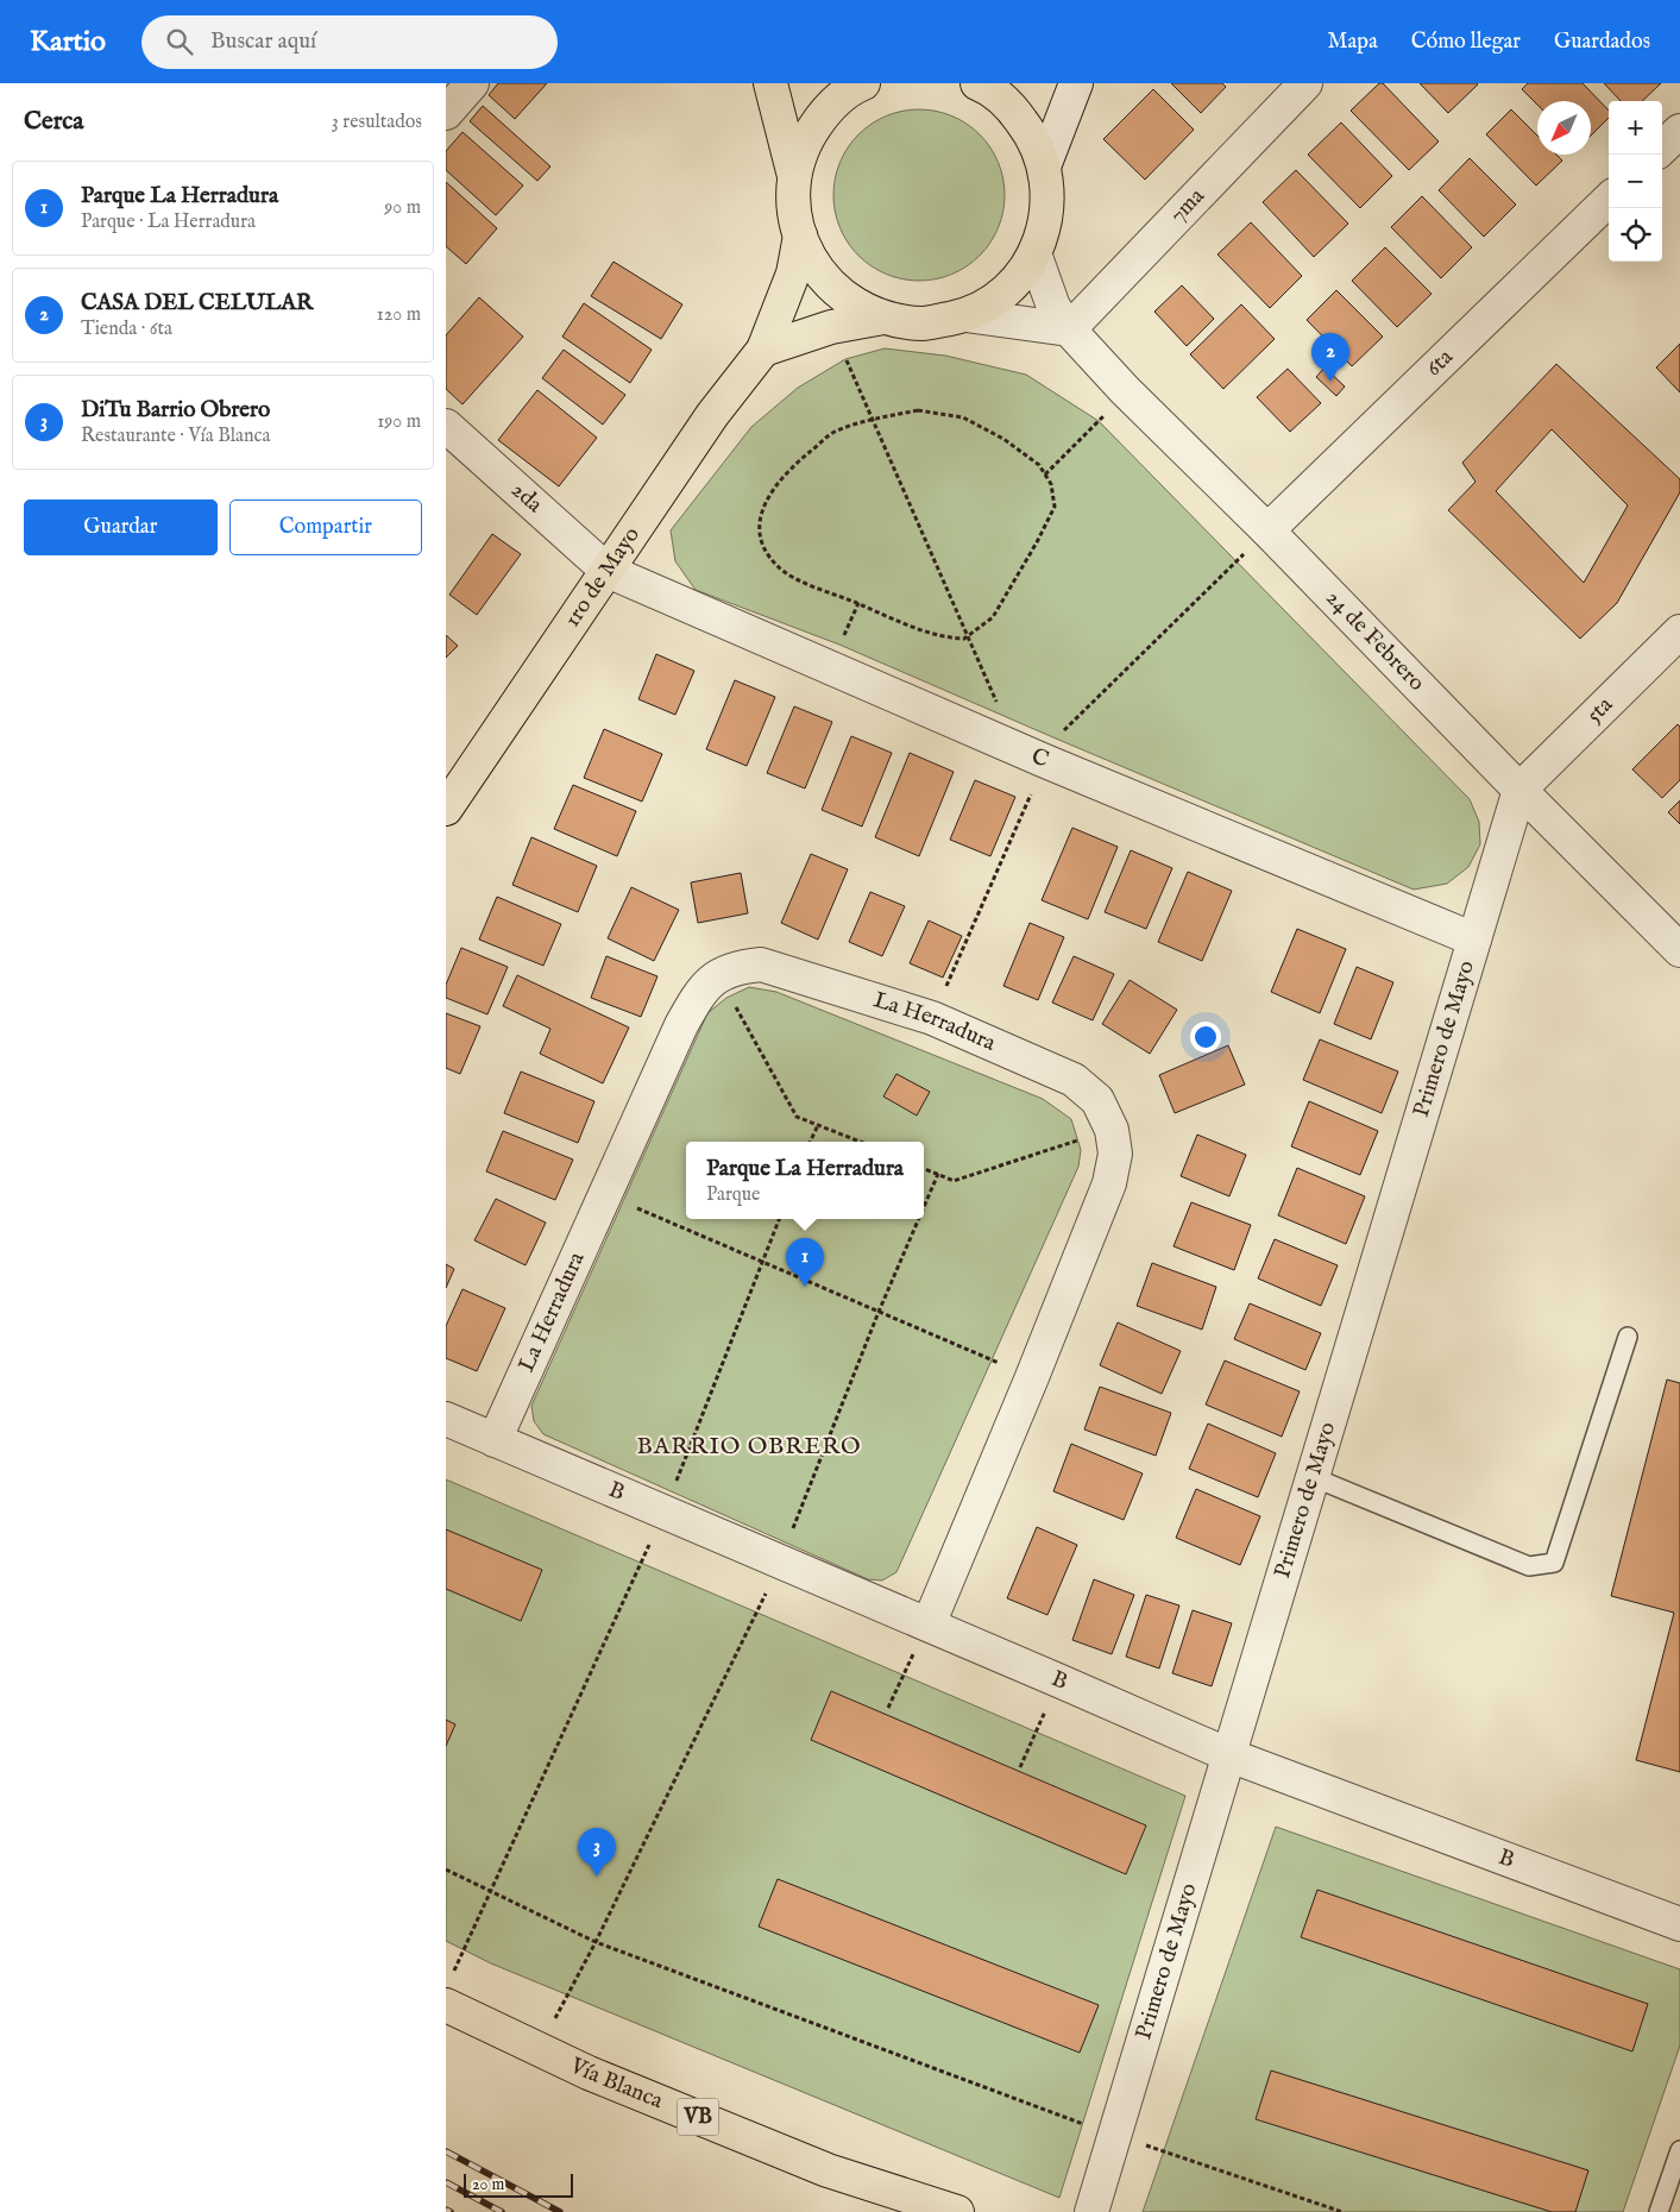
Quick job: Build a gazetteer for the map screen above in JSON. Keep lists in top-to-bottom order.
{
  "streets": {
    "main road": ["1ro de Mayo", "Vía Blanca", "VB"],
    "street": [
      "7ma",
      "6ta",
      "2da",
      "24 de Febrero",
      "5ta",
      "C",
      "La Herradura",
      "Primero de Mayo",
      "B"
    ]
  },
  "crossings": [
    ["7ma", "24 de Febrero"],
    ["6ta", "24 de Febrero"],
    ["2da", "1ro de Mayo"],
    ["2da", "C"],
    ["1ro de Mayo", "C"],
    ["24 de Febrero", "5ta"],
    ["24 de Febrero", "Primero de Mayo"],
    ["5ta", "Primero de Mayo"],
    ["C", "Primero de Mayo"],
    ["La Herradura", "B"],
    ["Primero de Mayo", "B"]
  ],
  "districts": ["BARRIO OBRERO"],
  "scale_bar": "20 m",
  "north": "bottom left",
  "page": {
    "header": "Kartio",
    "search": "Buscar aquí",
    "nav": ["Mapa", "Cómo llegar", "Guardados"],
    "heading": ["Cerca", "3 resultados"],
    "map_buttons": ["+", "−"],
    "list": [
      {
        "mark": "1",
        "name": "Parque La Herradura",
        "note": "Parque · La Herradura",
        "value": "90 m"
      },
      {
        "mark": "2",
        "name": "CASA DEL CELULAR",
        "note": "Tienda · 6ta",
        "value": "120 m"
      },
      {
        "mark": "3",
        "name": "DiTu Barrio Obrero",
        "note": "Restaurante · Vía Blanca",
        "value": "190 m"
      }
    ],
    "pins": ["2", "1", "3"],
    "buttons": ["Guardar", "Compartir"],
    "popup": ["Parque La Herradura", "Parque"],
    "scale": "20 m"
  }
}
